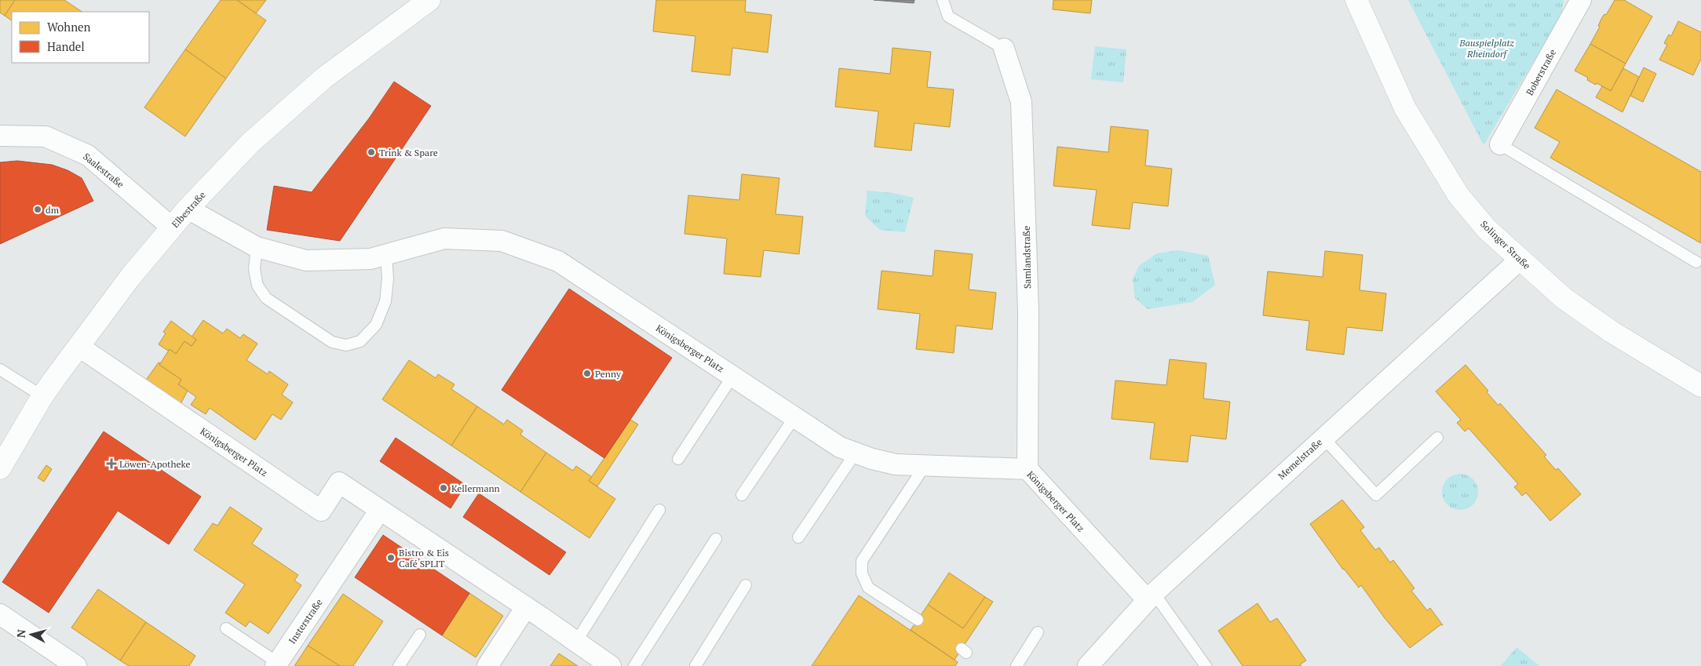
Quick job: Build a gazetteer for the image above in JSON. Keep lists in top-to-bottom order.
{
  "streets": {
    "main road": ["Elbestraße", "Solinger Straße"],
    "street": [
      "Boberstraße",
      "Saalestraße",
      "Samlandstraße",
      "Königsberger Platz",
      "Memelstraße",
      "Insterstraße"
    ]
  },
  "crossings": [
    ["Saalestraße", "Elbestraße"],
    ["Elbestraße", "Königsberger Platz"],
    ["Solinger Straße", "Memelstraße"],
    ["Samlandstraße", "Königsberger Platz"],
    ["Königsberger Platz", "Memelstraße"],
    ["Königsberger Platz", "Insterstraße"]
  ],
  "parks": ["Bauspielplatz Rheindorf"],
  "places": {
    "other": [
      "Trink & Spare",
      "dm",
      "Penny",
      "Kellermann",
      "Bistro & Eis Café SPLIT"
    ],
    "health": ["Löwen-Apotheke"]
  },
  "legend": ["Wohnen", "Handel"],
  "north": "left"
}
